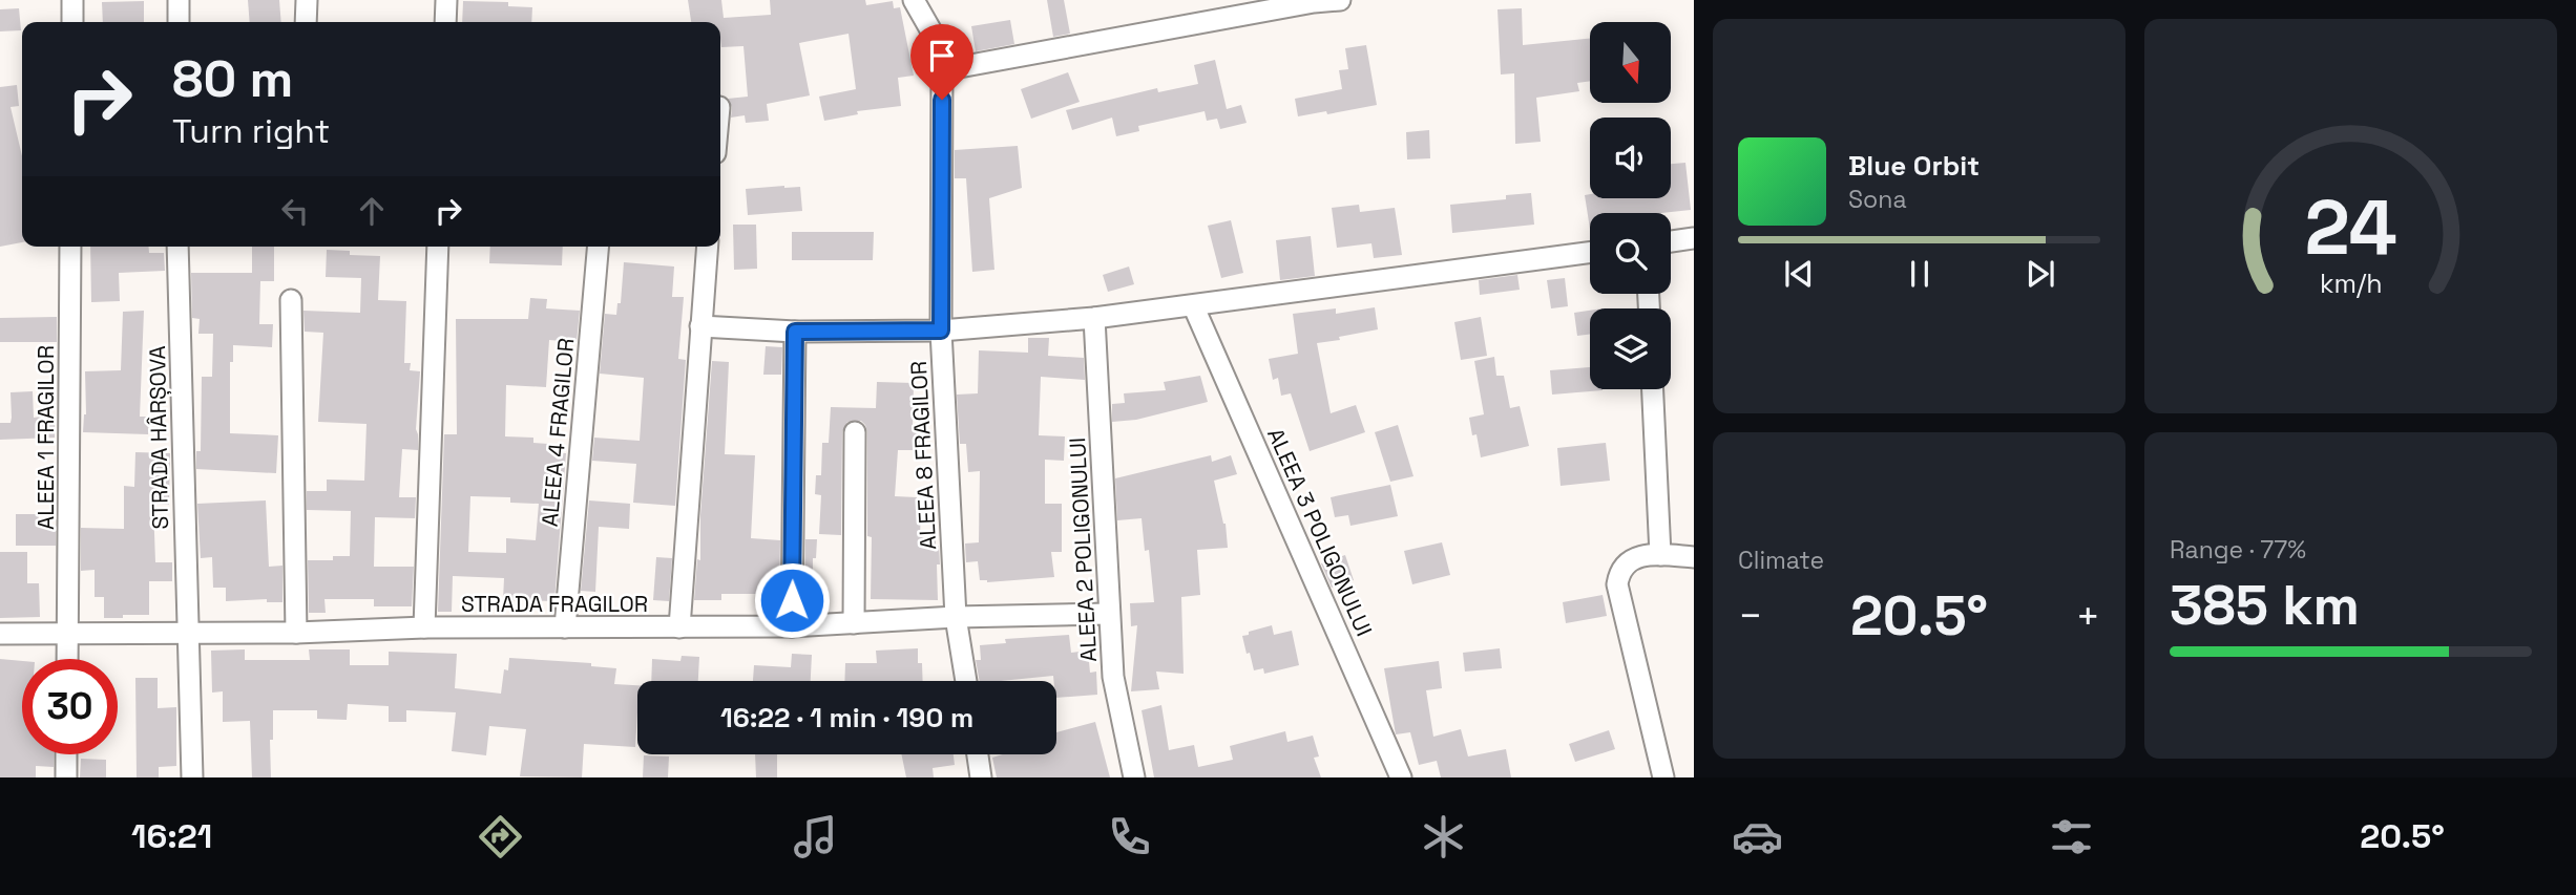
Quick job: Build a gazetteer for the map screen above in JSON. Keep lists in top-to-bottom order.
{
  "streets": {
    "street": [
      "ALEEA 4 FRAGILOR",
      "ALEEA 1 FRAGILOR",
      "STRADA HÂRȘOVA",
      "ALEEA 8 FRAGILOR",
      "ALEEA 3 POLIGONULUI",
      "ALEEA 2 POLIGONULUI",
      "STRADA FRAGILOR"
    ]
  },
  "crossings": [
    ["ALEEA 4 FRAGILOR", "STRADA FRAGILOR"],
    ["ALEEA 1 FRAGILOR", "STRADA FRAGILOR"],
    ["STRADA HÂRȘOVA", "STRADA FRAGILOR"],
    ["ALEEA 8 FRAGILOR", "STRADA FRAGILOR"],
    ["ALEEA 2 POLIGONULUI", "STRADA FRAGILOR"]
  ],
  "north": "bottom",
  "page": {
    "turn": ["80 m", "Turn right"],
    "song": ["Blue Orbit", "Sona"],
    "tile": [
      "Climate",
      ["Range · 77%", "385 km"]
    ],
    "heat": ["−", "20.5°", "+"],
    "limit": "30",
    "trip": "16:22 · 1 min · 190 m",
    "tabs": ["16:21", "20.5°"],
    "gauge": ["24", "km/h"]
  }
}
